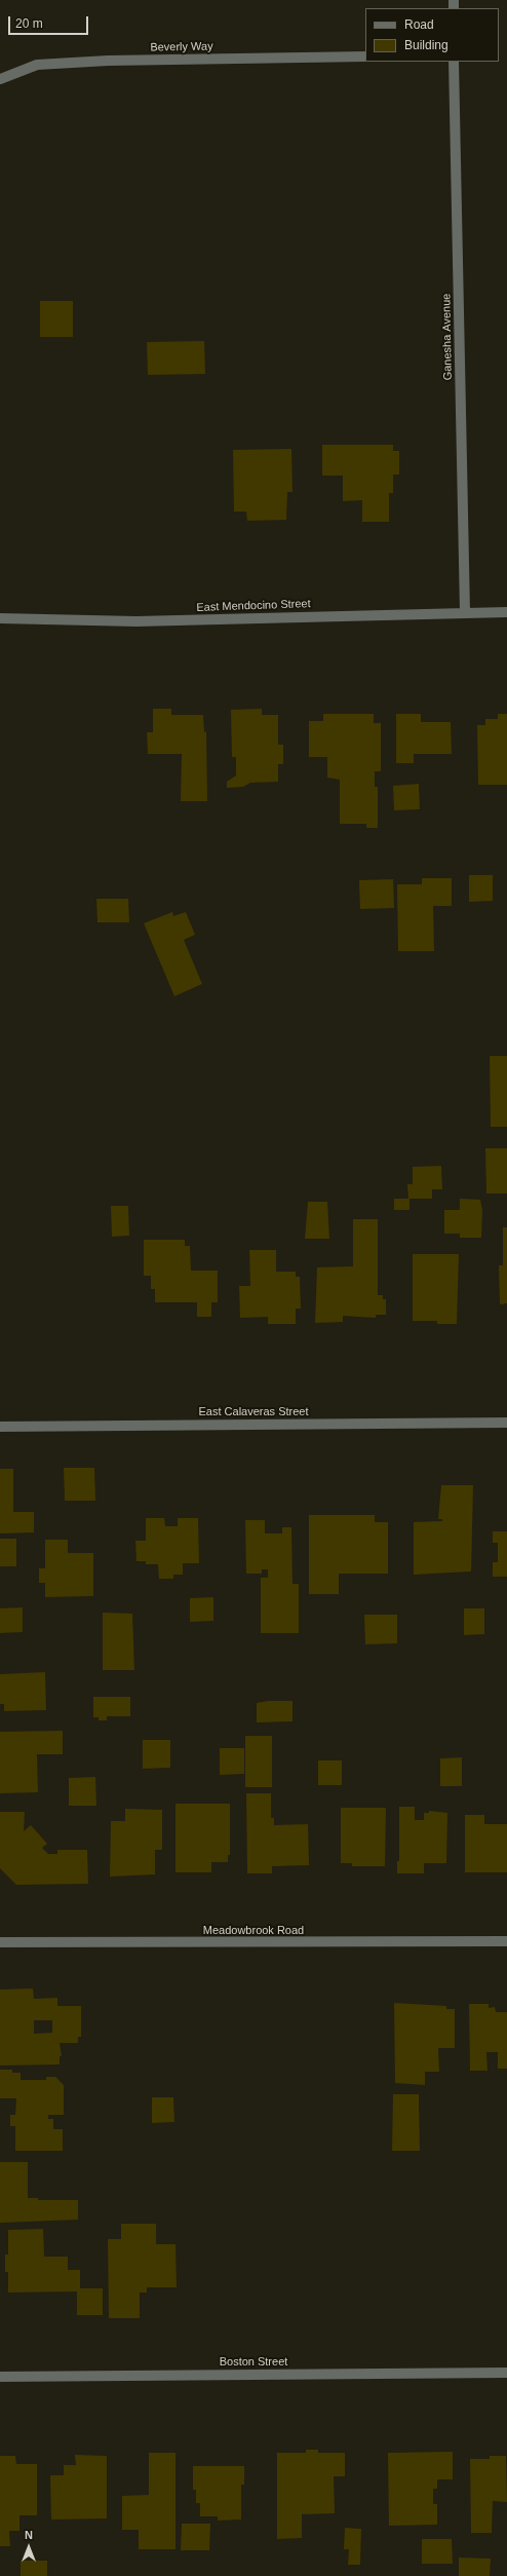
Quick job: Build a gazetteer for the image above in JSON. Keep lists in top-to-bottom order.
{
  "streets": {
    "street": [
      "Beverly Way",
      "Ganesha Avenue",
      "East Mendocino Street",
      "East Calaveras Street",
      "Meadowbrook Road",
      "Boston Street"
    ]
  },
  "crossings": [
    ["Ganesha Avenue", "East Mendocino Street"]
  ],
  "legend": ["Road", "Building"],
  "scale_bar": "20 m",
  "north": "top"
}
